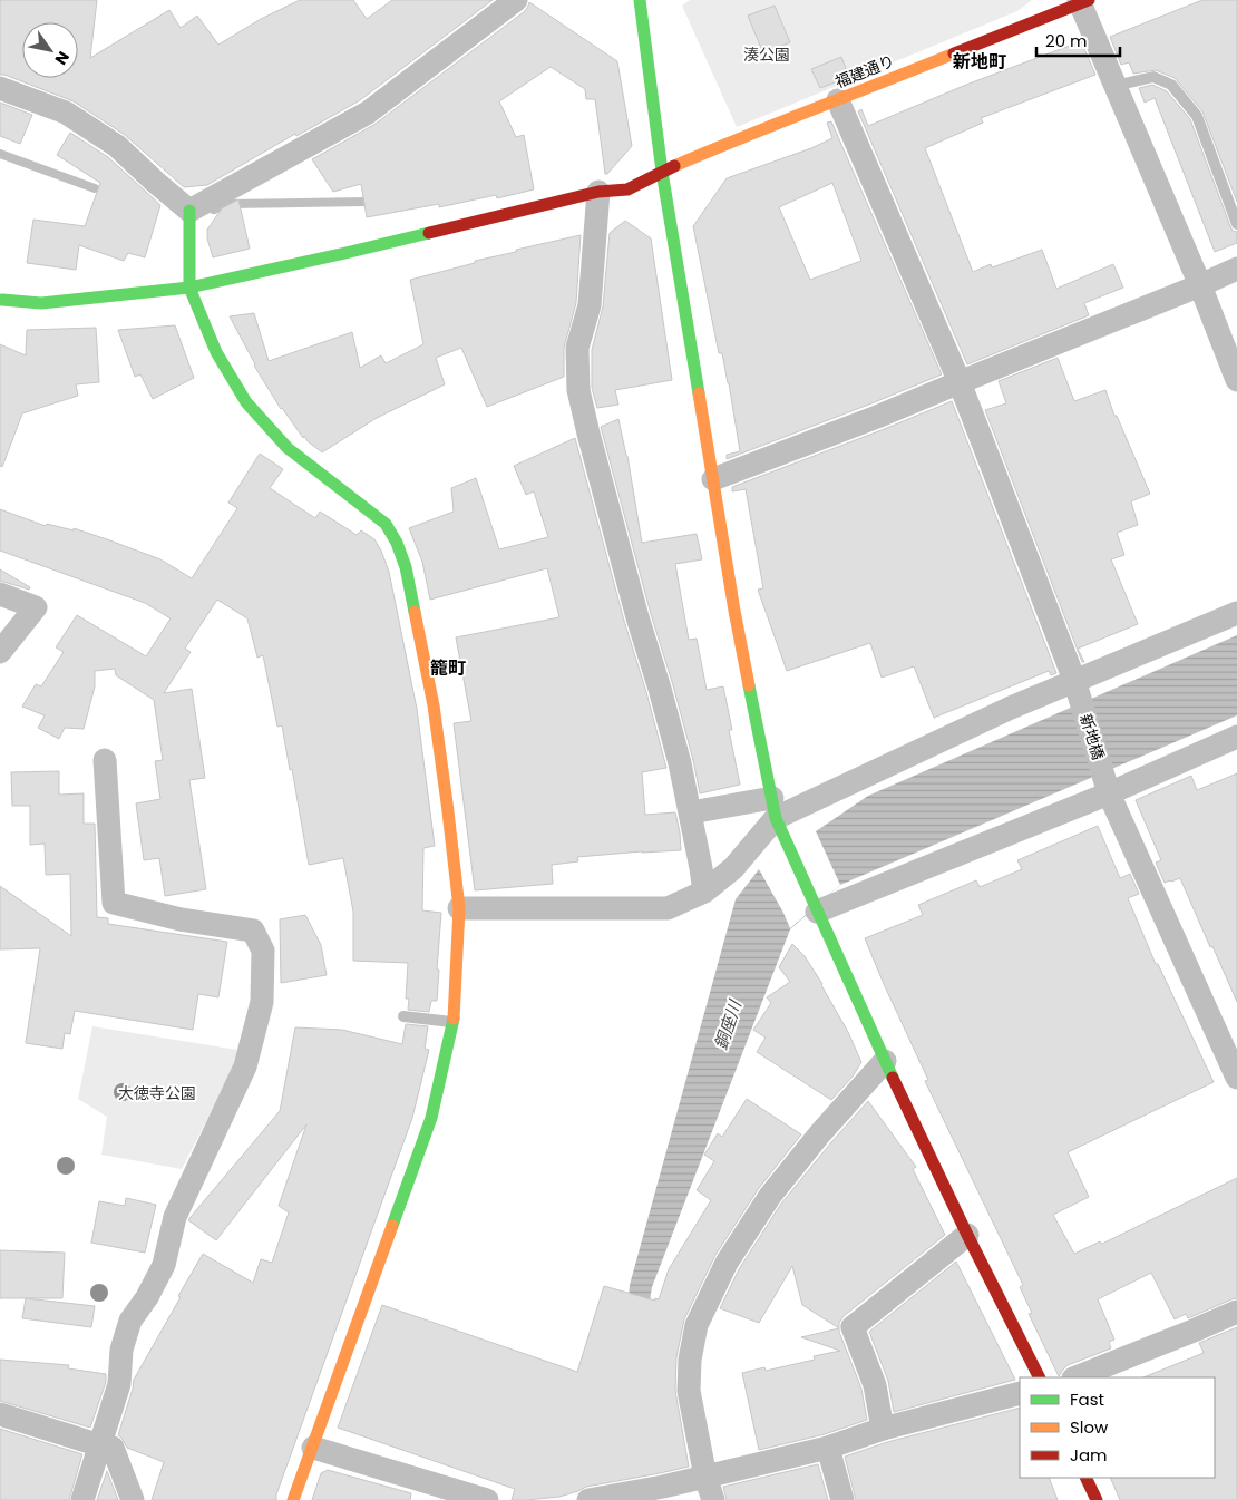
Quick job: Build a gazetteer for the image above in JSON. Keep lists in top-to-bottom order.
{
  "streets": {
    "street": ["福建通り", "新地橋"]
  },
  "crossings": [
    ["福建通り", "新地橋"]
  ],
  "districts": ["新地町", "籠町"],
  "water": ["銅座川"],
  "parks": ["湊公園", "大徳寺公園"],
  "legend": ["Fast", "Slow", "Jam"],
  "scale_bar": "20 m",
  "north": "bottom right"
}
